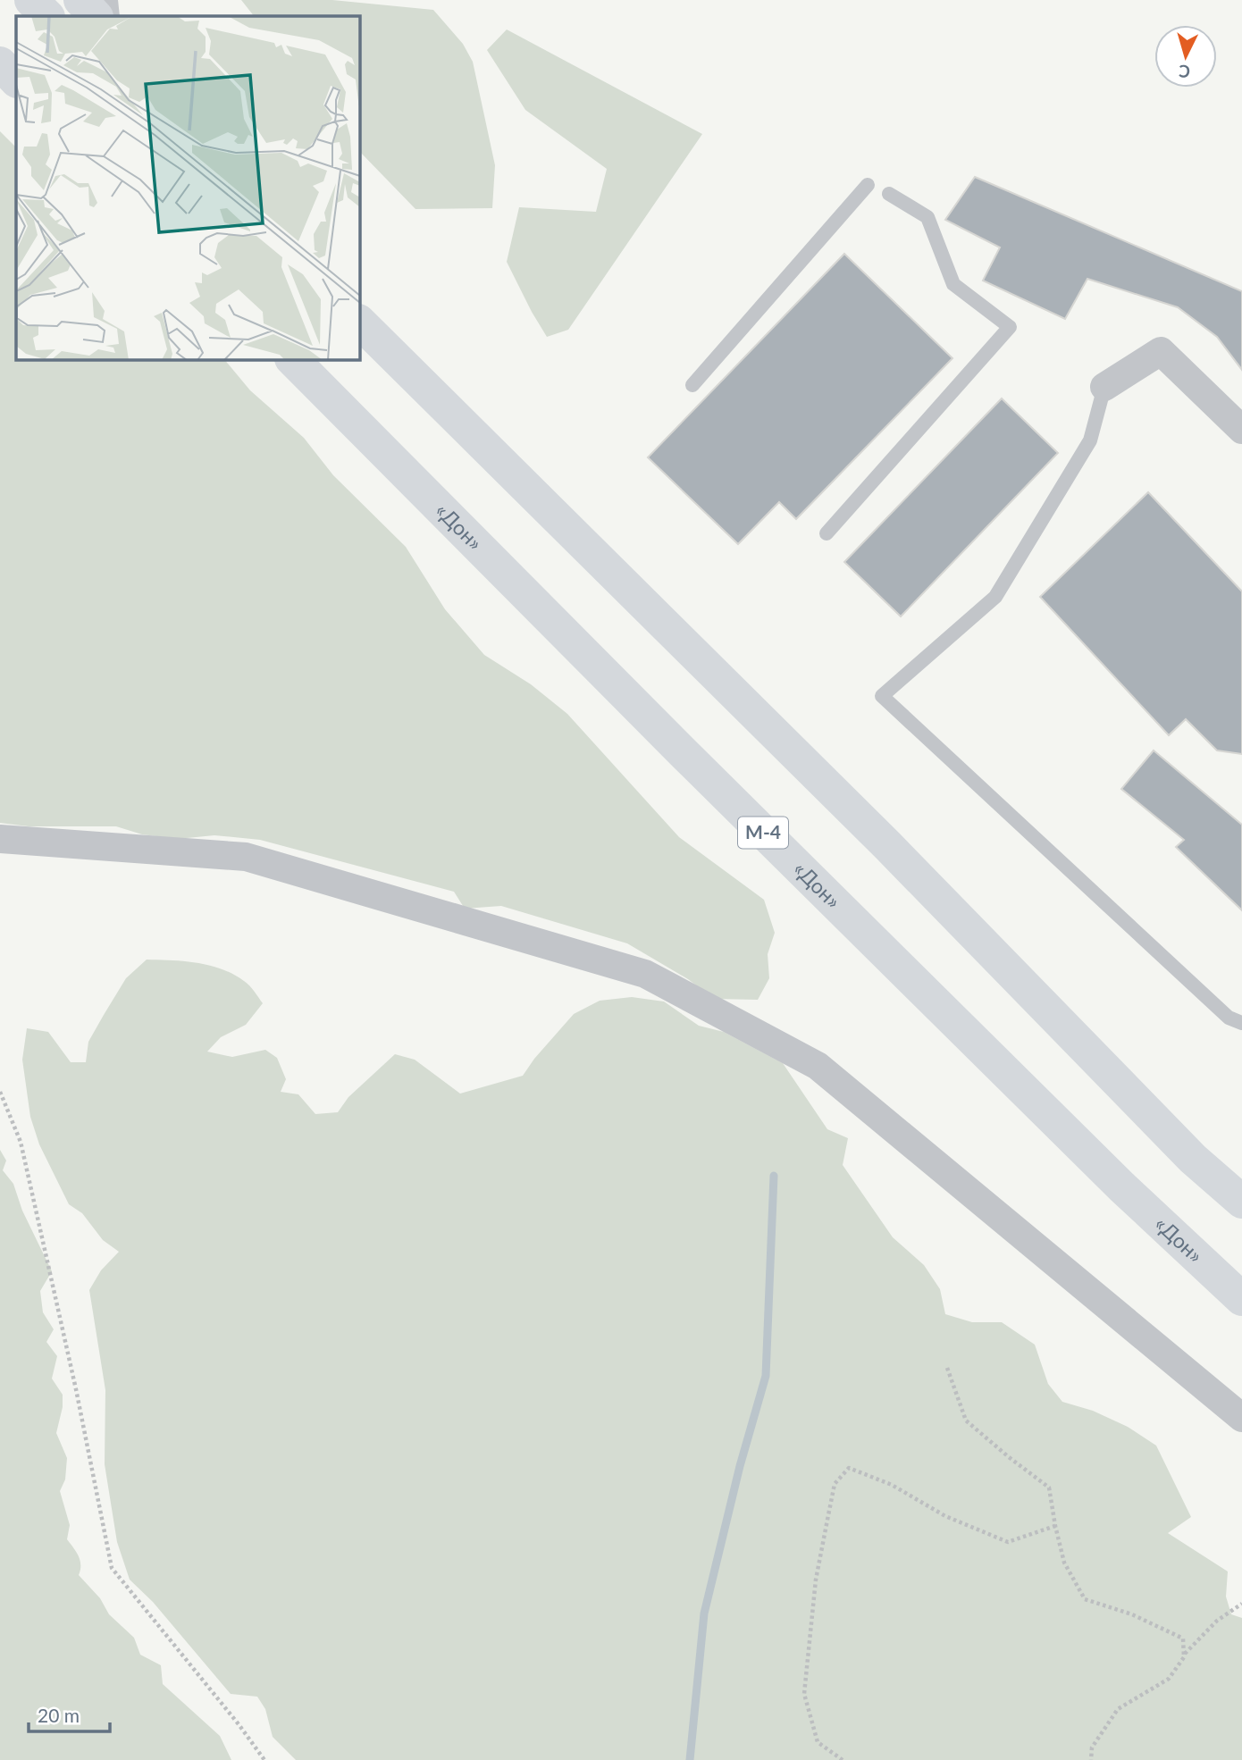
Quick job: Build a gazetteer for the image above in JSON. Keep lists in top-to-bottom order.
{
  "streets": {
    "highway": ["«Дон»", "М-4"]
  },
  "scale_bar": "20 m",
  "north": "bottom"
}
